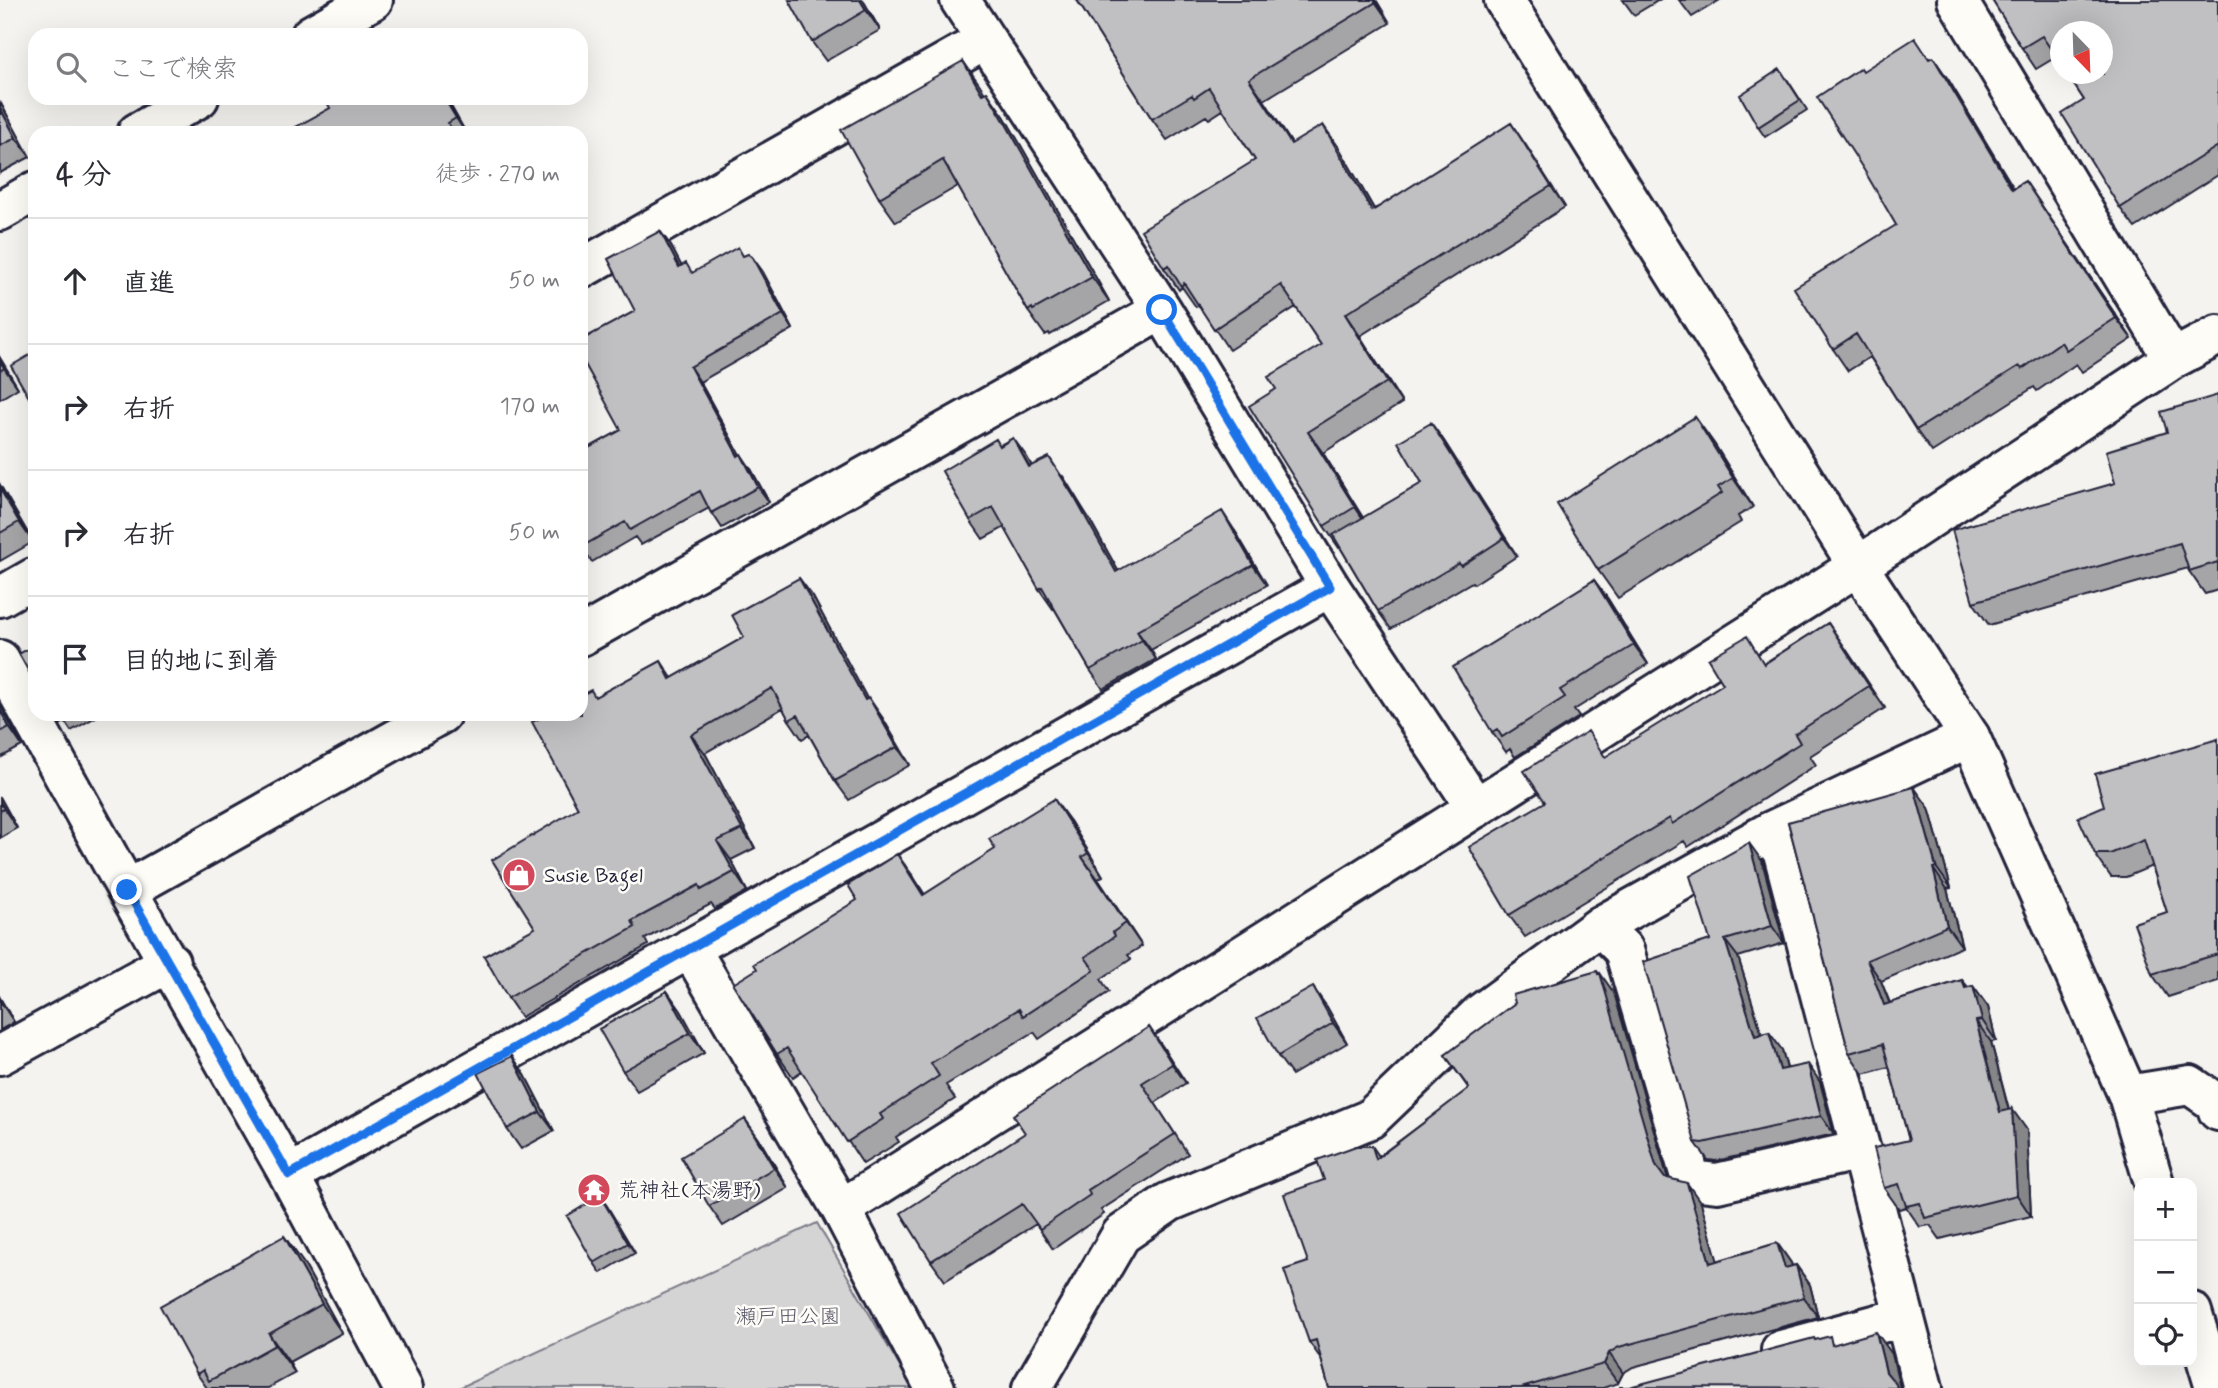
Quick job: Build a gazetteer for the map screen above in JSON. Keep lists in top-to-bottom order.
{
  "parks": ["瀬戸田公園"],
  "places": {
    "shop": ["Susie Bagel"],
    "temple": ["荒神社(本湯野)"]
  },
  "north": "bottom right",
  "page": {
    "search": "ここで検索",
    "heading": ["4 分", "徒歩 · 270 m"],
    "list": [
      ["直進", "50 m"],
      ["右折", "170 m"],
      ["右折", "50 m"],
      "目的地に到着"
    ],
    "map_buttons": ["+", "−"]
  }
}
